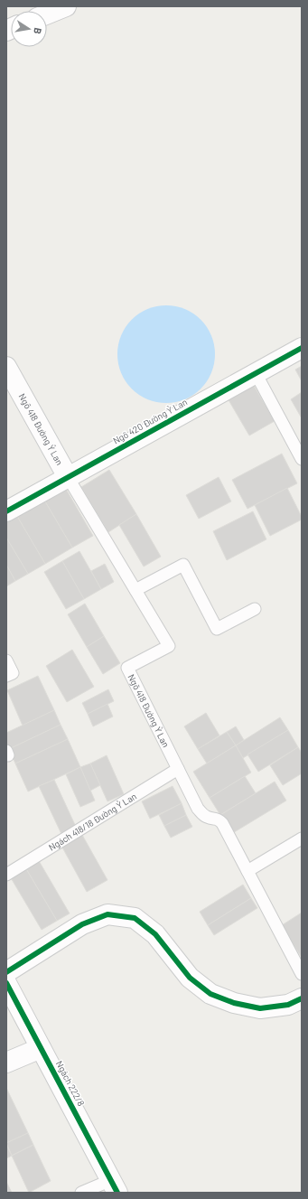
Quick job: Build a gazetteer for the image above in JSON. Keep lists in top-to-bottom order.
{
  "streets": {
    "street": ["Ngõ 420 Đường Ỷ Lan", "Ngõ 418 Đường Ỷ Lan", "Ngách 222/8"],
    "lane": ["Ngách 418/18 Đường Ỷ Lan"]
  },
  "crossings": [
    ["Ngõ 420 Đường Ỷ Lan", "Ngõ 418 Đường Ỷ Lan"],
    ["Ngõ 418 Đường Ỷ Lan", "Ngách 418/18 Đường Ỷ Lan"]
  ],
  "north": "right"
}
